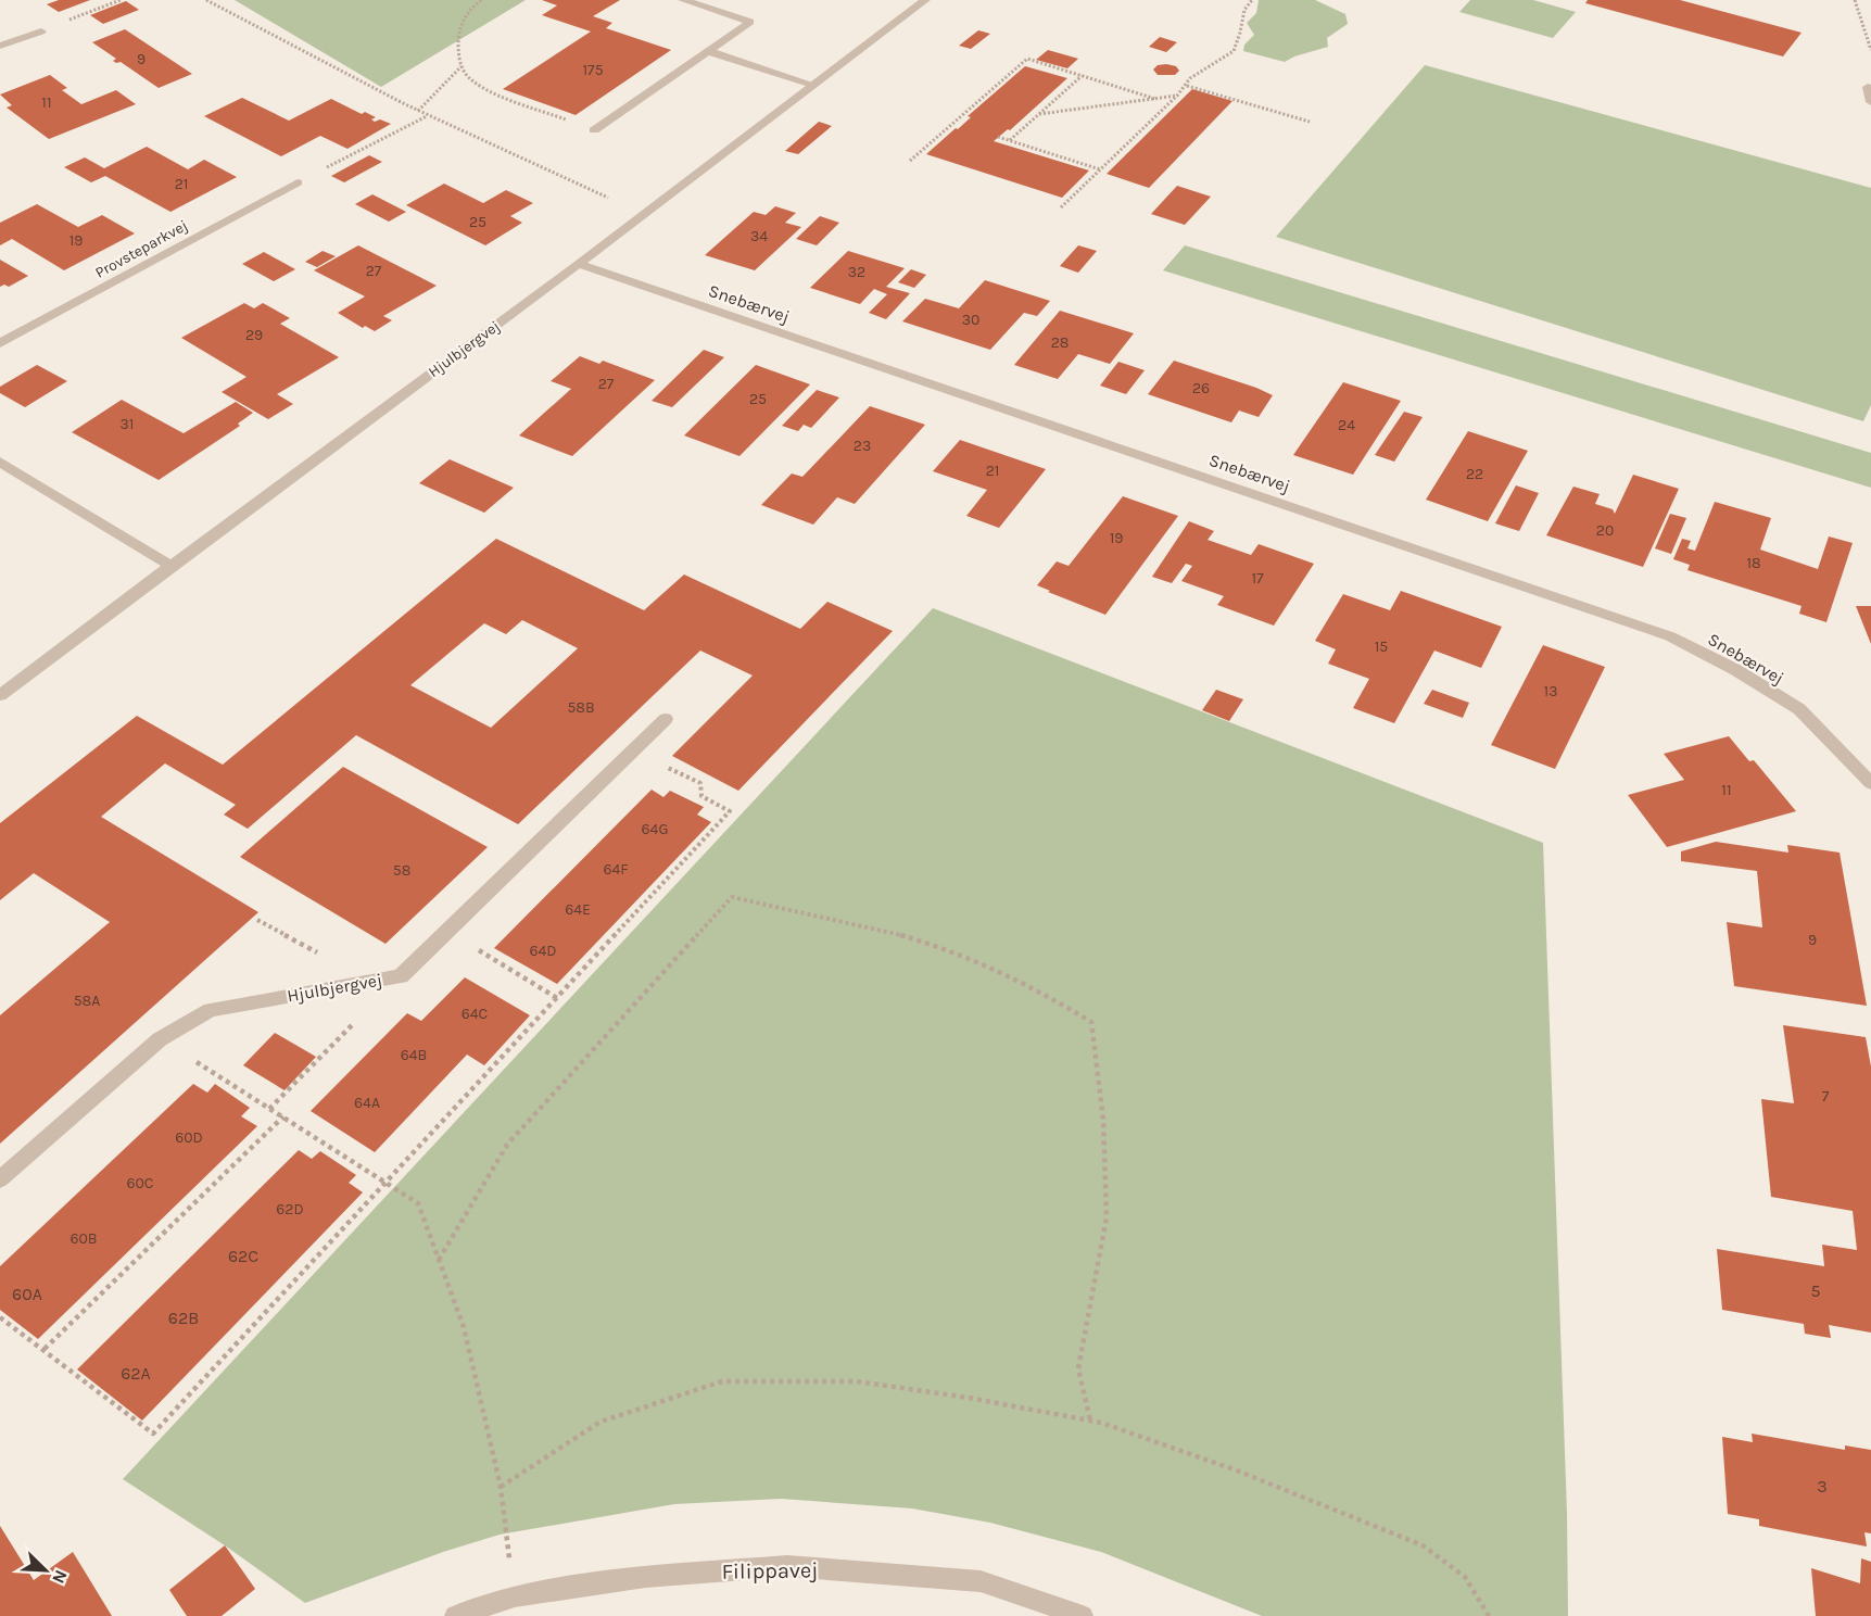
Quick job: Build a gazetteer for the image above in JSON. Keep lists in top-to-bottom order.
{
  "streets": {
    "street": [
      "Provsteparkvej",
      "Snebærvej",
      "Hjulbjergvej",
      "Filippavej"
    ]
  },
  "crossings": [
    ["Snebærvej", "Hjulbjergvej"]
  ],
  "house_numbers": [
    "9",
    "175",
    "11",
    "21",
    "25",
    "34",
    "19",
    "27",
    "32",
    "30",
    "29",
    "28",
    "27",
    "26",
    "25",
    "31",
    "24",
    "23",
    "21",
    "22",
    "20",
    "19",
    "18",
    "17",
    "15",
    "13",
    "58B",
    "11",
    "64G",
    "64F",
    "58",
    "64E",
    "9",
    "64D",
    "58A",
    "64C",
    "64B",
    "7",
    "64A",
    "60D",
    "60C",
    "62D",
    "60B",
    "62C",
    "5",
    "60A",
    "62B",
    "62A",
    "3"
  ],
  "north": "bottom right"
}
